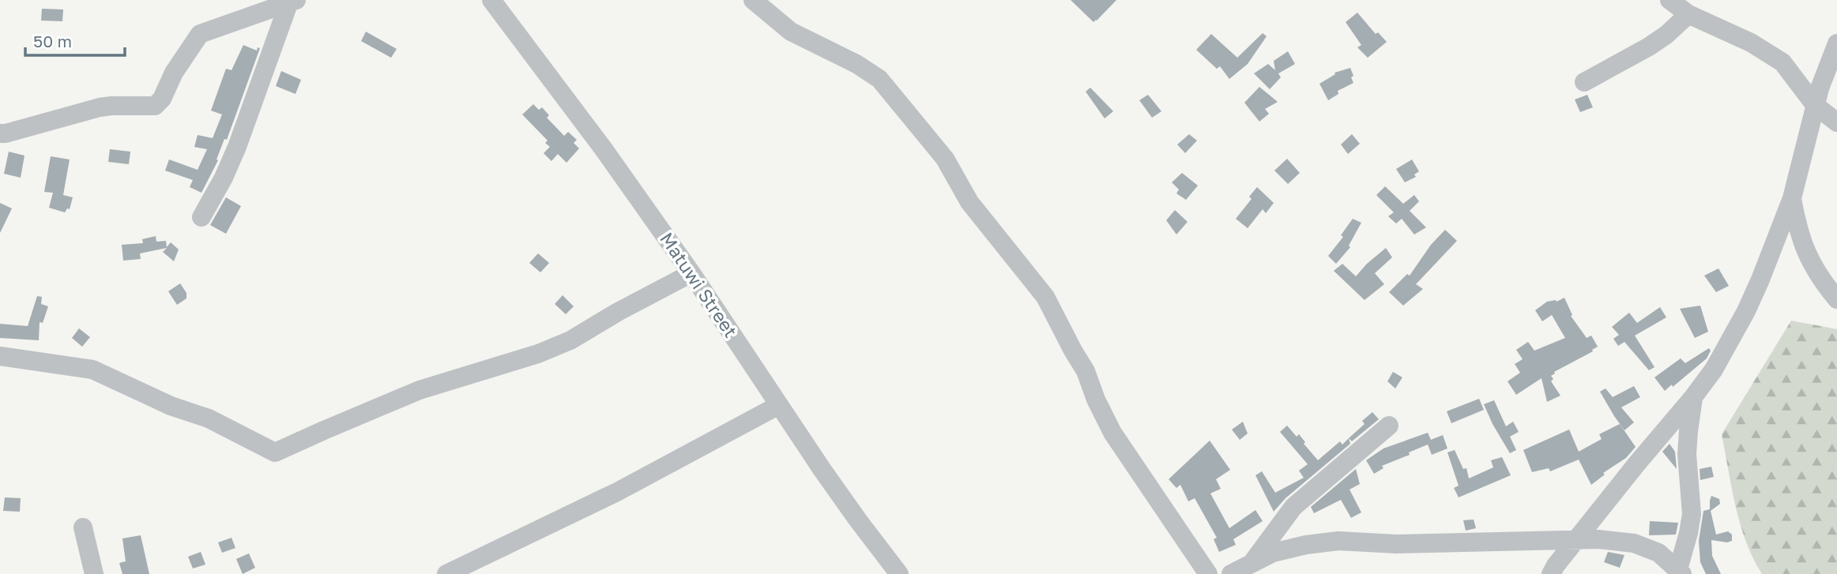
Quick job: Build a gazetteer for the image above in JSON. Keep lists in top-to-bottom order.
{
  "streets": {
    "street": ["Matuwi Street"]
  },
  "scale_bar": "50 m"
}
